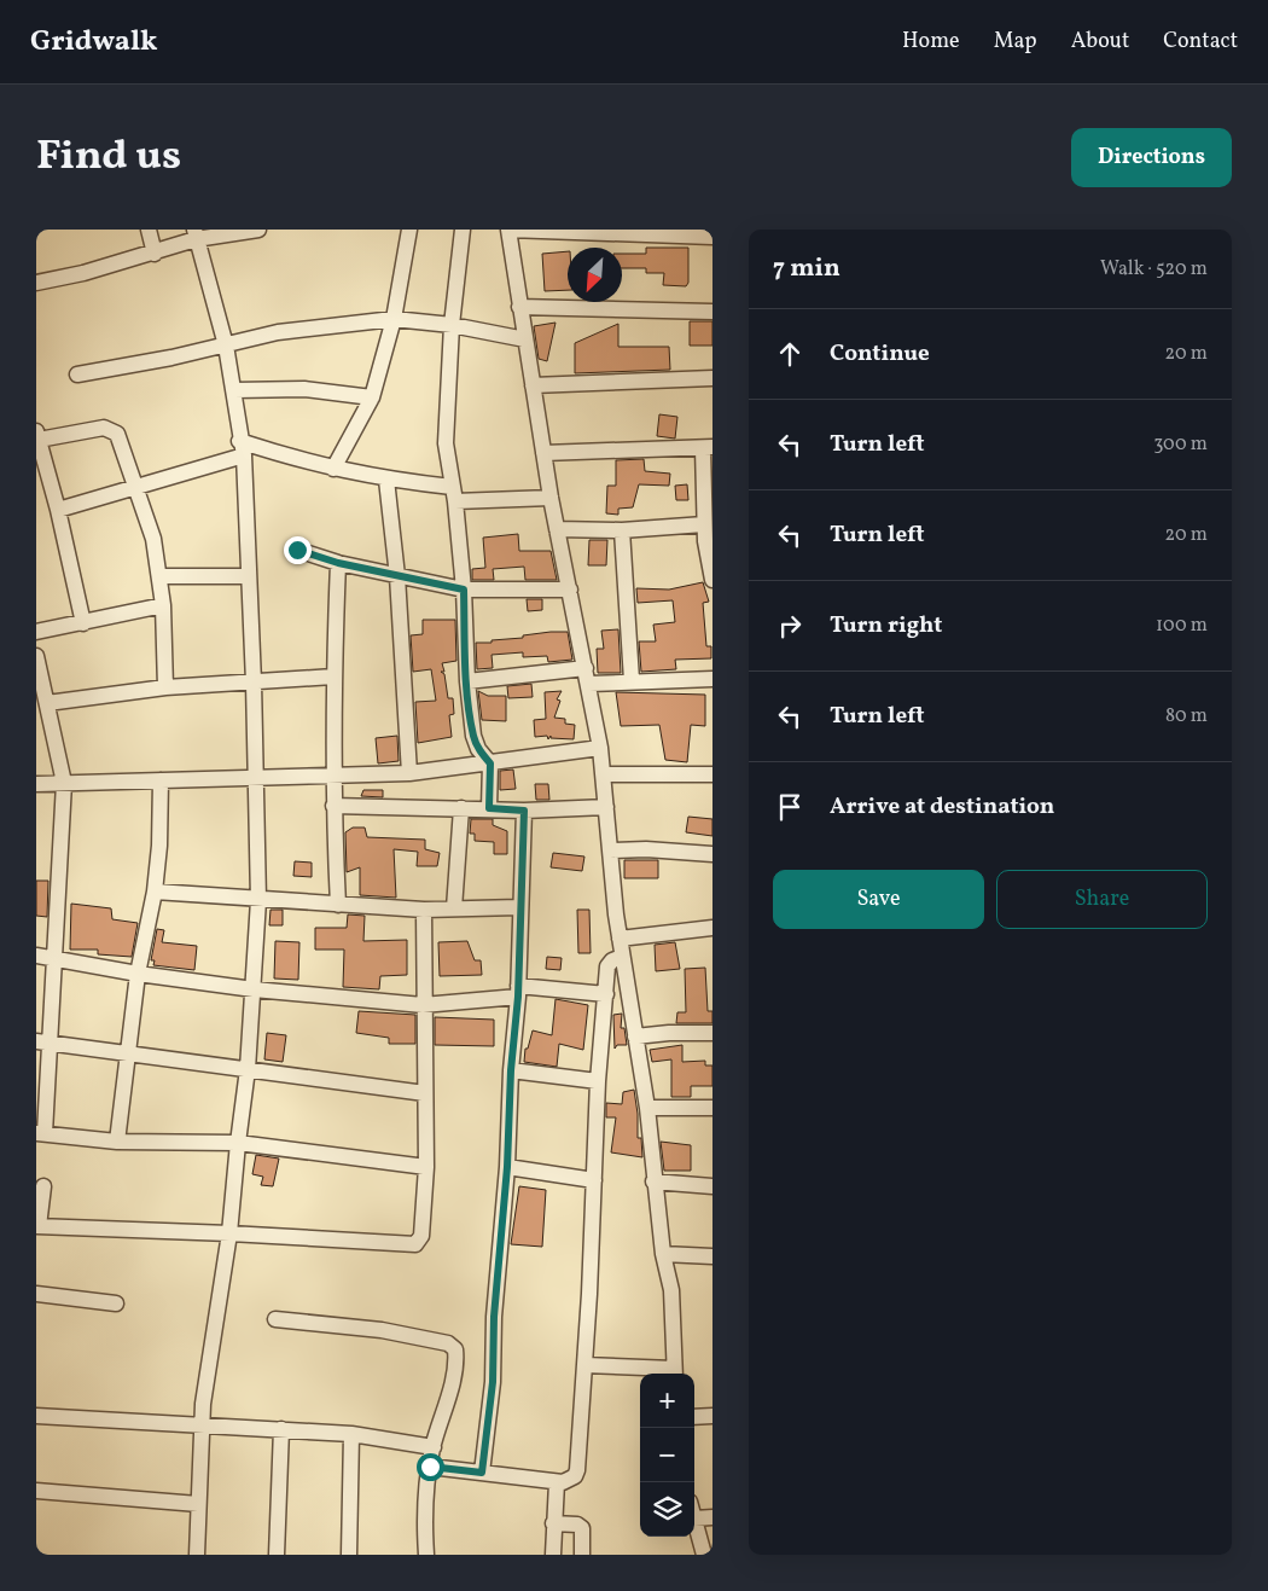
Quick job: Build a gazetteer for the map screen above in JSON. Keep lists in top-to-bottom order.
{
  "north": "bottom left",
  "page": {
    "header": "Gridwalk",
    "nav": [
      "Home",
      "Map",
      "About",
      "Contact"
    ],
    "title": "Find us",
    "buttons": [
      "Directions",
      ["Save", "Share"]
    ],
    "heading": ["7 min", "Walk · 520 m"],
    "list": [
      ["Continue", "20 m"],
      ["Turn left", "300 m"],
      ["Turn left", "20 m"],
      ["Turn right", "100 m"],
      ["Turn left", "80 m"],
      "Arrive at destination"
    ],
    "map_buttons": ["+", "−"]
  }
}
